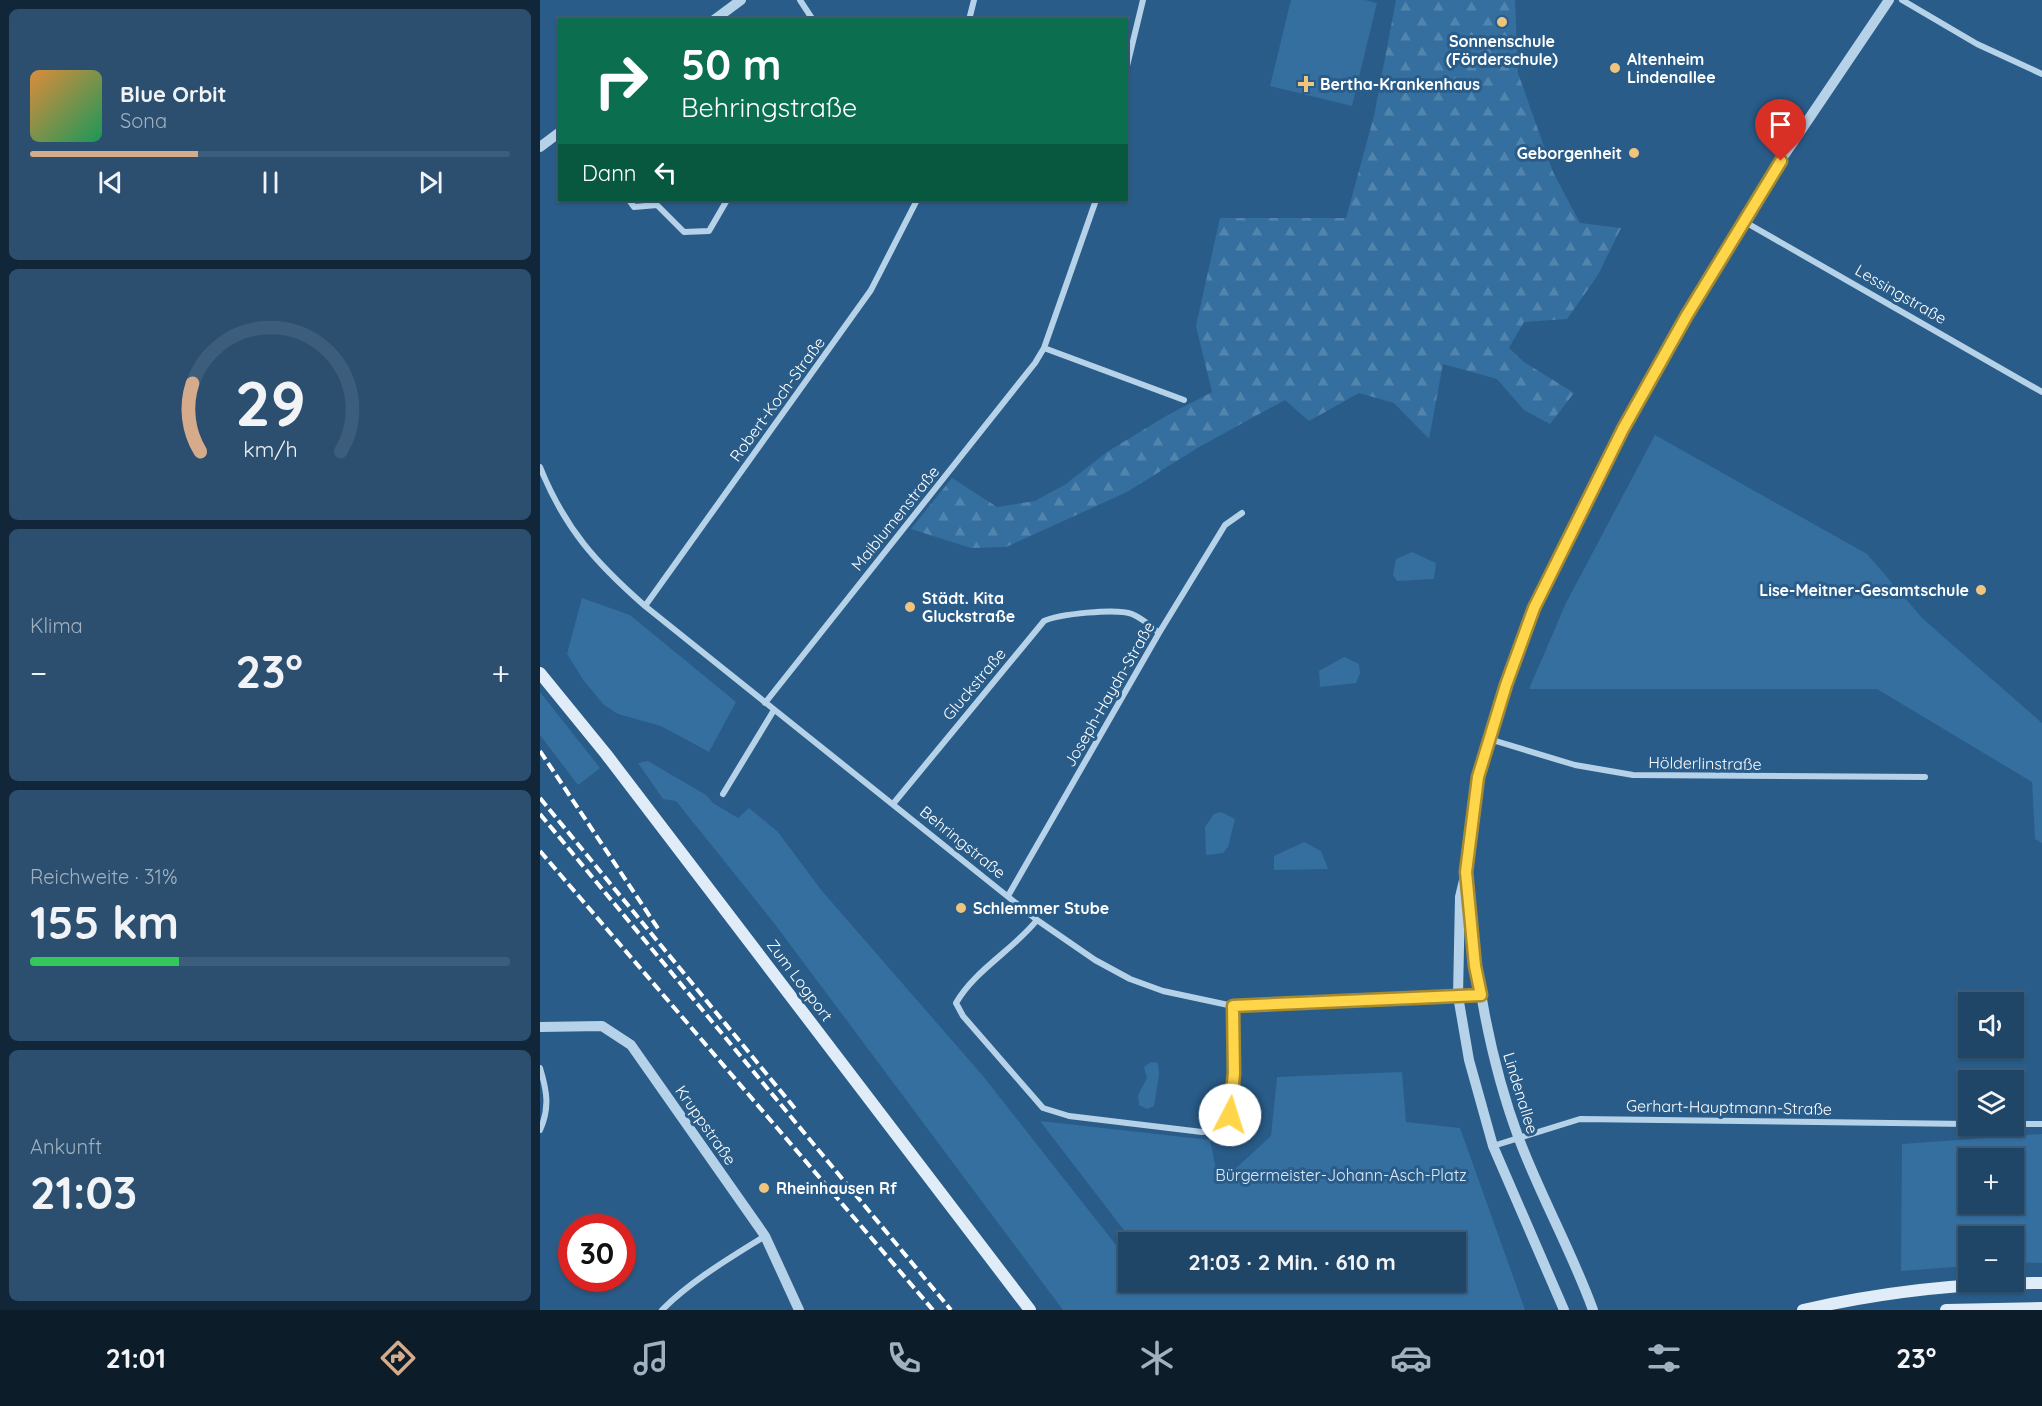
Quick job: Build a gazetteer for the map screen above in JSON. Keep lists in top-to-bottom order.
{
  "streets": {
    "main road": ["Zum Logport"],
    "street": [
      "Lessingstraße",
      "Robert-Koch-Straße",
      "Maiblumenstraße",
      "Gluckstraße",
      "Joseph-Haydn-Straße",
      "Hölderlinstraße",
      "Behringstraße",
      "Lindenallee",
      "Gerhart-Hauptmann-Straße",
      "Kruppstraße"
    ]
  },
  "crossings": [
    ["Lessingstraße", "Lindenallee"],
    ["Robert-Koch-Straße", "Behringstraße"],
    ["Maiblumenstraße", "Behringstraße"],
    ["Gluckstraße", "Joseph-Haydn-Straße"],
    ["Gluckstraße", "Behringstraße"],
    ["Joseph-Haydn-Straße", "Behringstraße"],
    ["Hölderlinstraße", "Lindenallee"],
    ["Behringstraße", "Lindenallee"],
    ["Lindenallee", "Gerhart-Hauptmann-Straße"]
  ],
  "parks": ["Bürgermeister-Johann-Asch-Platz"],
  "places": {
    "other": [
      "Sonnenschule (Förderschule)",
      "Altenheim Lindenallee",
      "Geborgenheit",
      "Lise-Meitner-Gesamtschule",
      "Städt. Kita Gluckstraße",
      "Schlemmer Stube",
      "Rheinhausen Rf"
    ],
    "health": ["Bertha-Krankenhaus"]
  },
  "page": {
    "turn": ["50 m", "Behringstraße"],
    "song": ["Blue Orbit", "Sona"],
    "then": "Dann",
    "tile": [
      "Klima",
      ["Reichweite · 31%", "155 km"],
      ["Ankunft", "21:03"]
    ],
    "heat": ["−", "23°", "+"],
    "map_buttons": ["+", "−"],
    "limit": "30",
    "trip": "21:03 · 2 Min. · 610 m",
    "tabs": ["21:01", "23°"],
    "gauge": ["29", "km/h"]
  }
}
